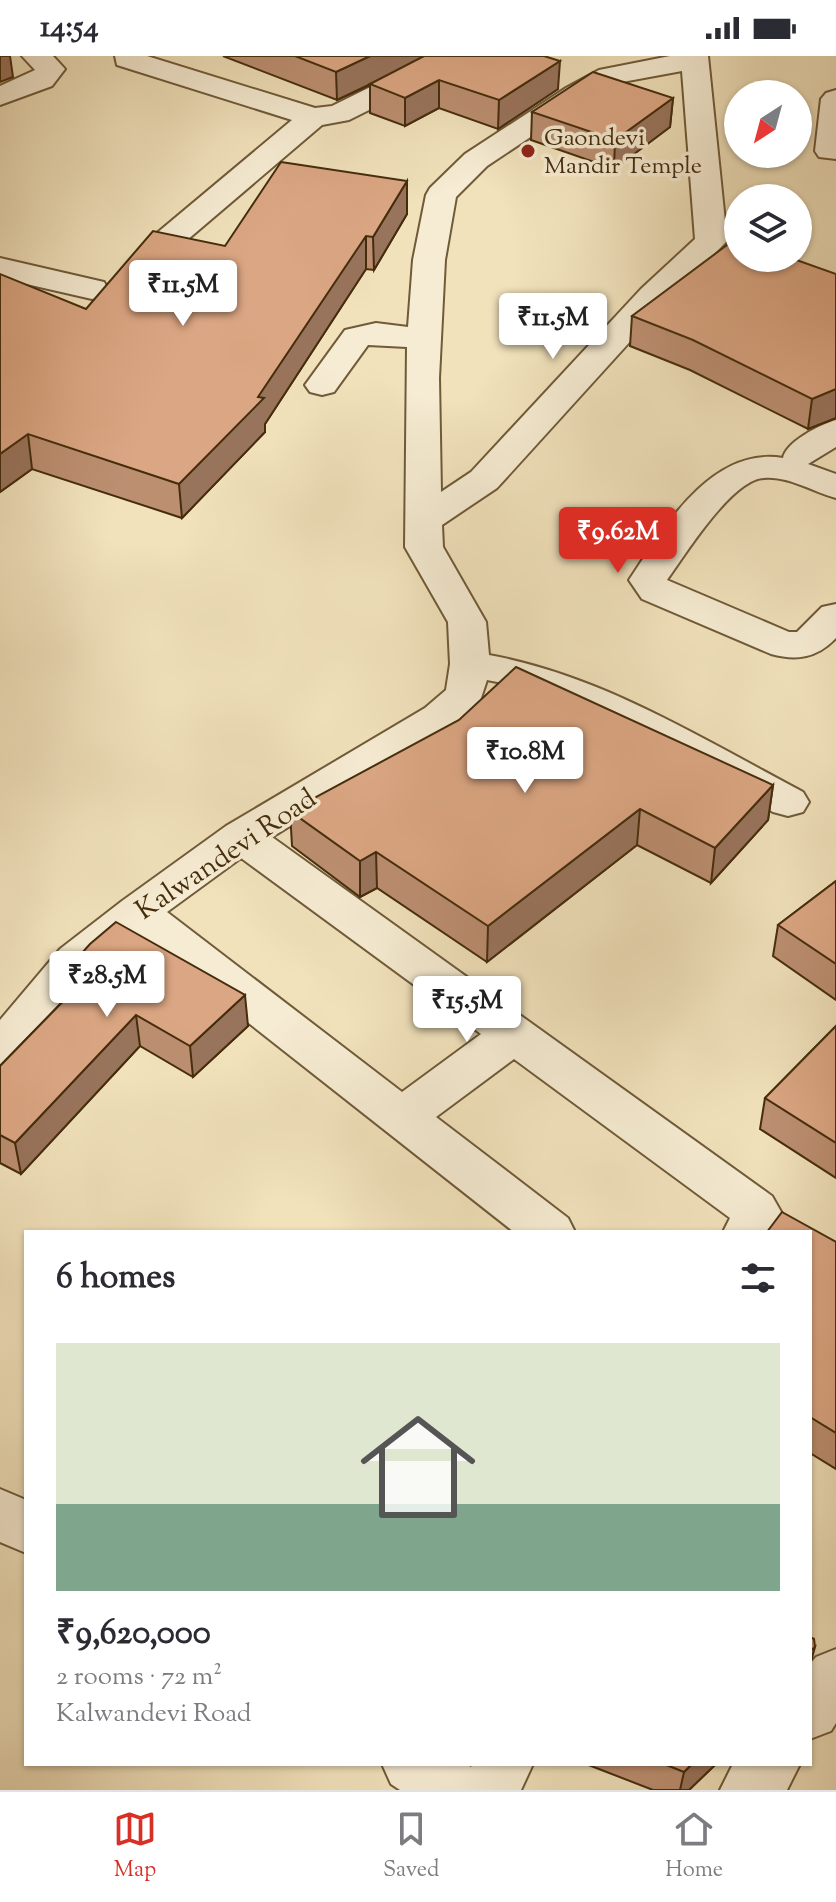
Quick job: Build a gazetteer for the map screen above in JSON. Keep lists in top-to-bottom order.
{
  "streets": {
    "street": ["Kalwandevi Road"]
  },
  "places": ["Gaondevi Mandir Temple"],
  "north": "bottom left",
  "page": {
    "status": "14:54",
    "price": [
      "₹11.5M",
      "₹11.5M",
      "₹9.62M",
      "₹10.8M",
      "₹28.5M",
      "₹15.5M"
    ],
    "heading": "6 homes",
    "list": [
      {
        "name": "₹9,620,000",
        "note": "2 rooms · 72 m² · Kalwandevi Road"
      }
    ],
    "tabs": ["Map", "Saved", "Home"]
  }
}
